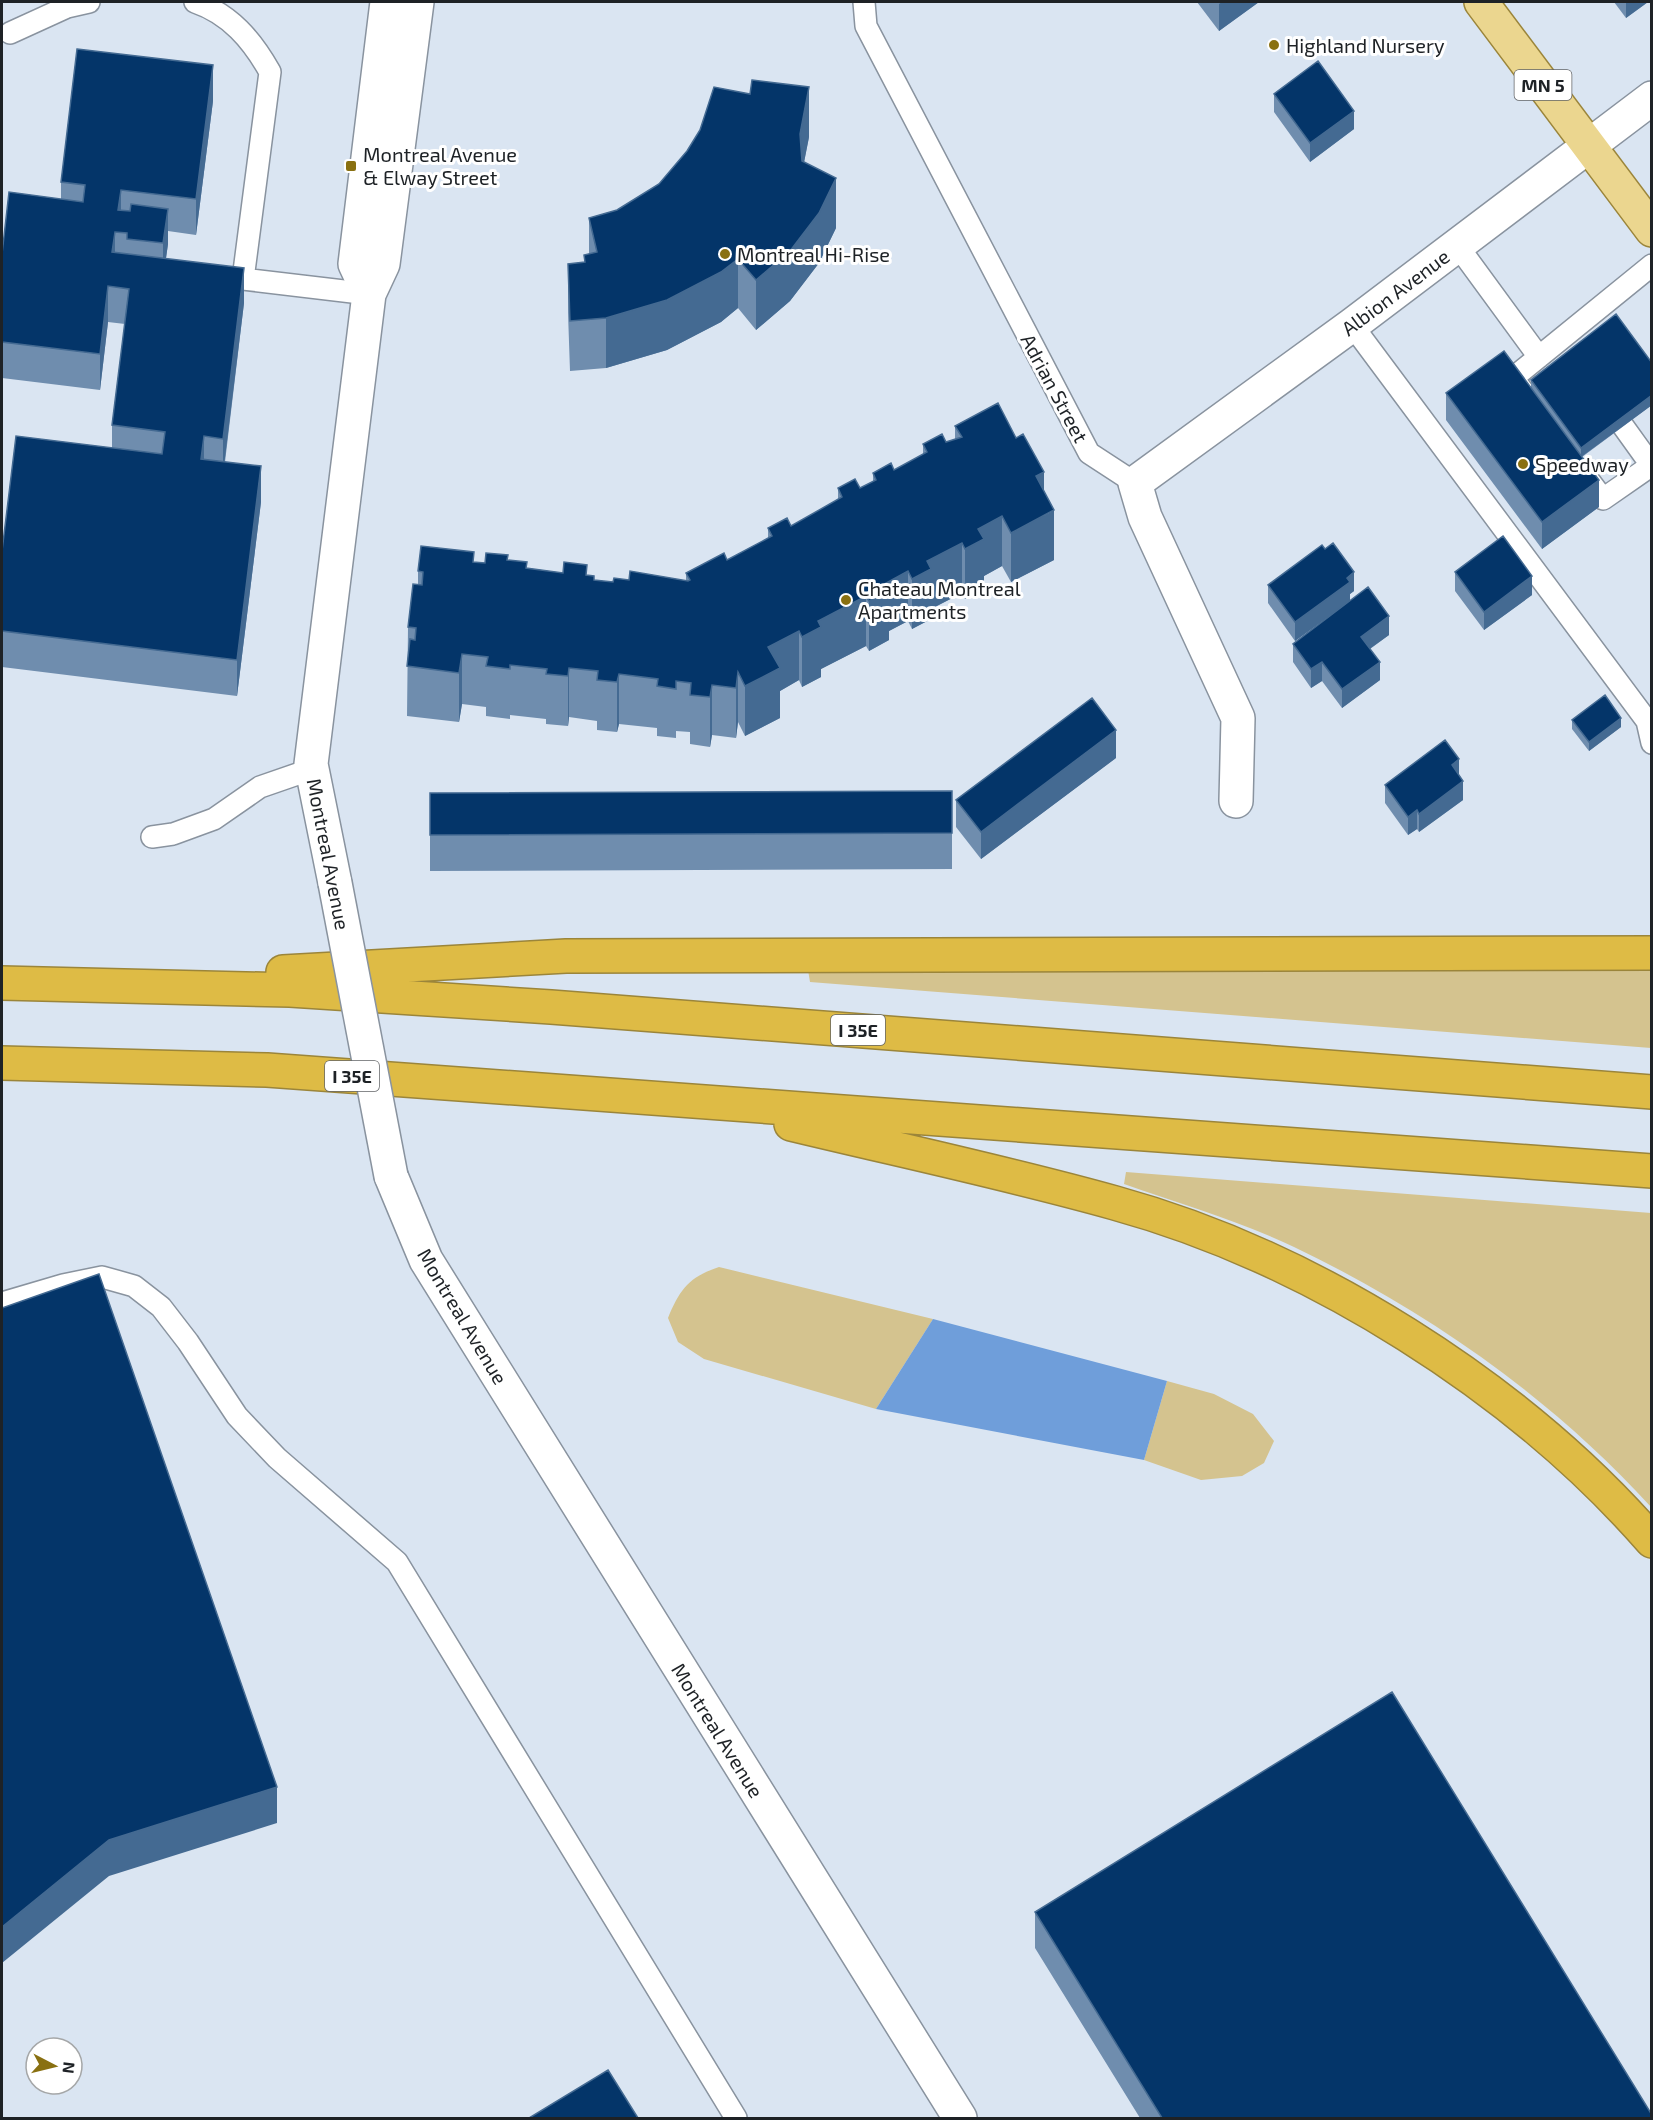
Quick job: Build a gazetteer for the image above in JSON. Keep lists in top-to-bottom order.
{
  "streets": {
    "highway": ["I 35E"],
    "main road": ["MN 5"],
    "street": ["Albion Avenue", "Montreal Avenue"],
    "lane": ["Adrian Street"]
  },
  "crossings": [
    ["MN 5", "Albion Avenue"],
    ["Albion Avenue", "Adrian Street"]
  ],
  "places": {
    "other": [
      "Highland Nursery",
      "Montreal Hi-Rise",
      "Speedway",
      "Chateau Montreal Apartments"
    ],
    "transit": ["Montreal Avenue & Elway Street"]
  },
  "north": "right"
}
